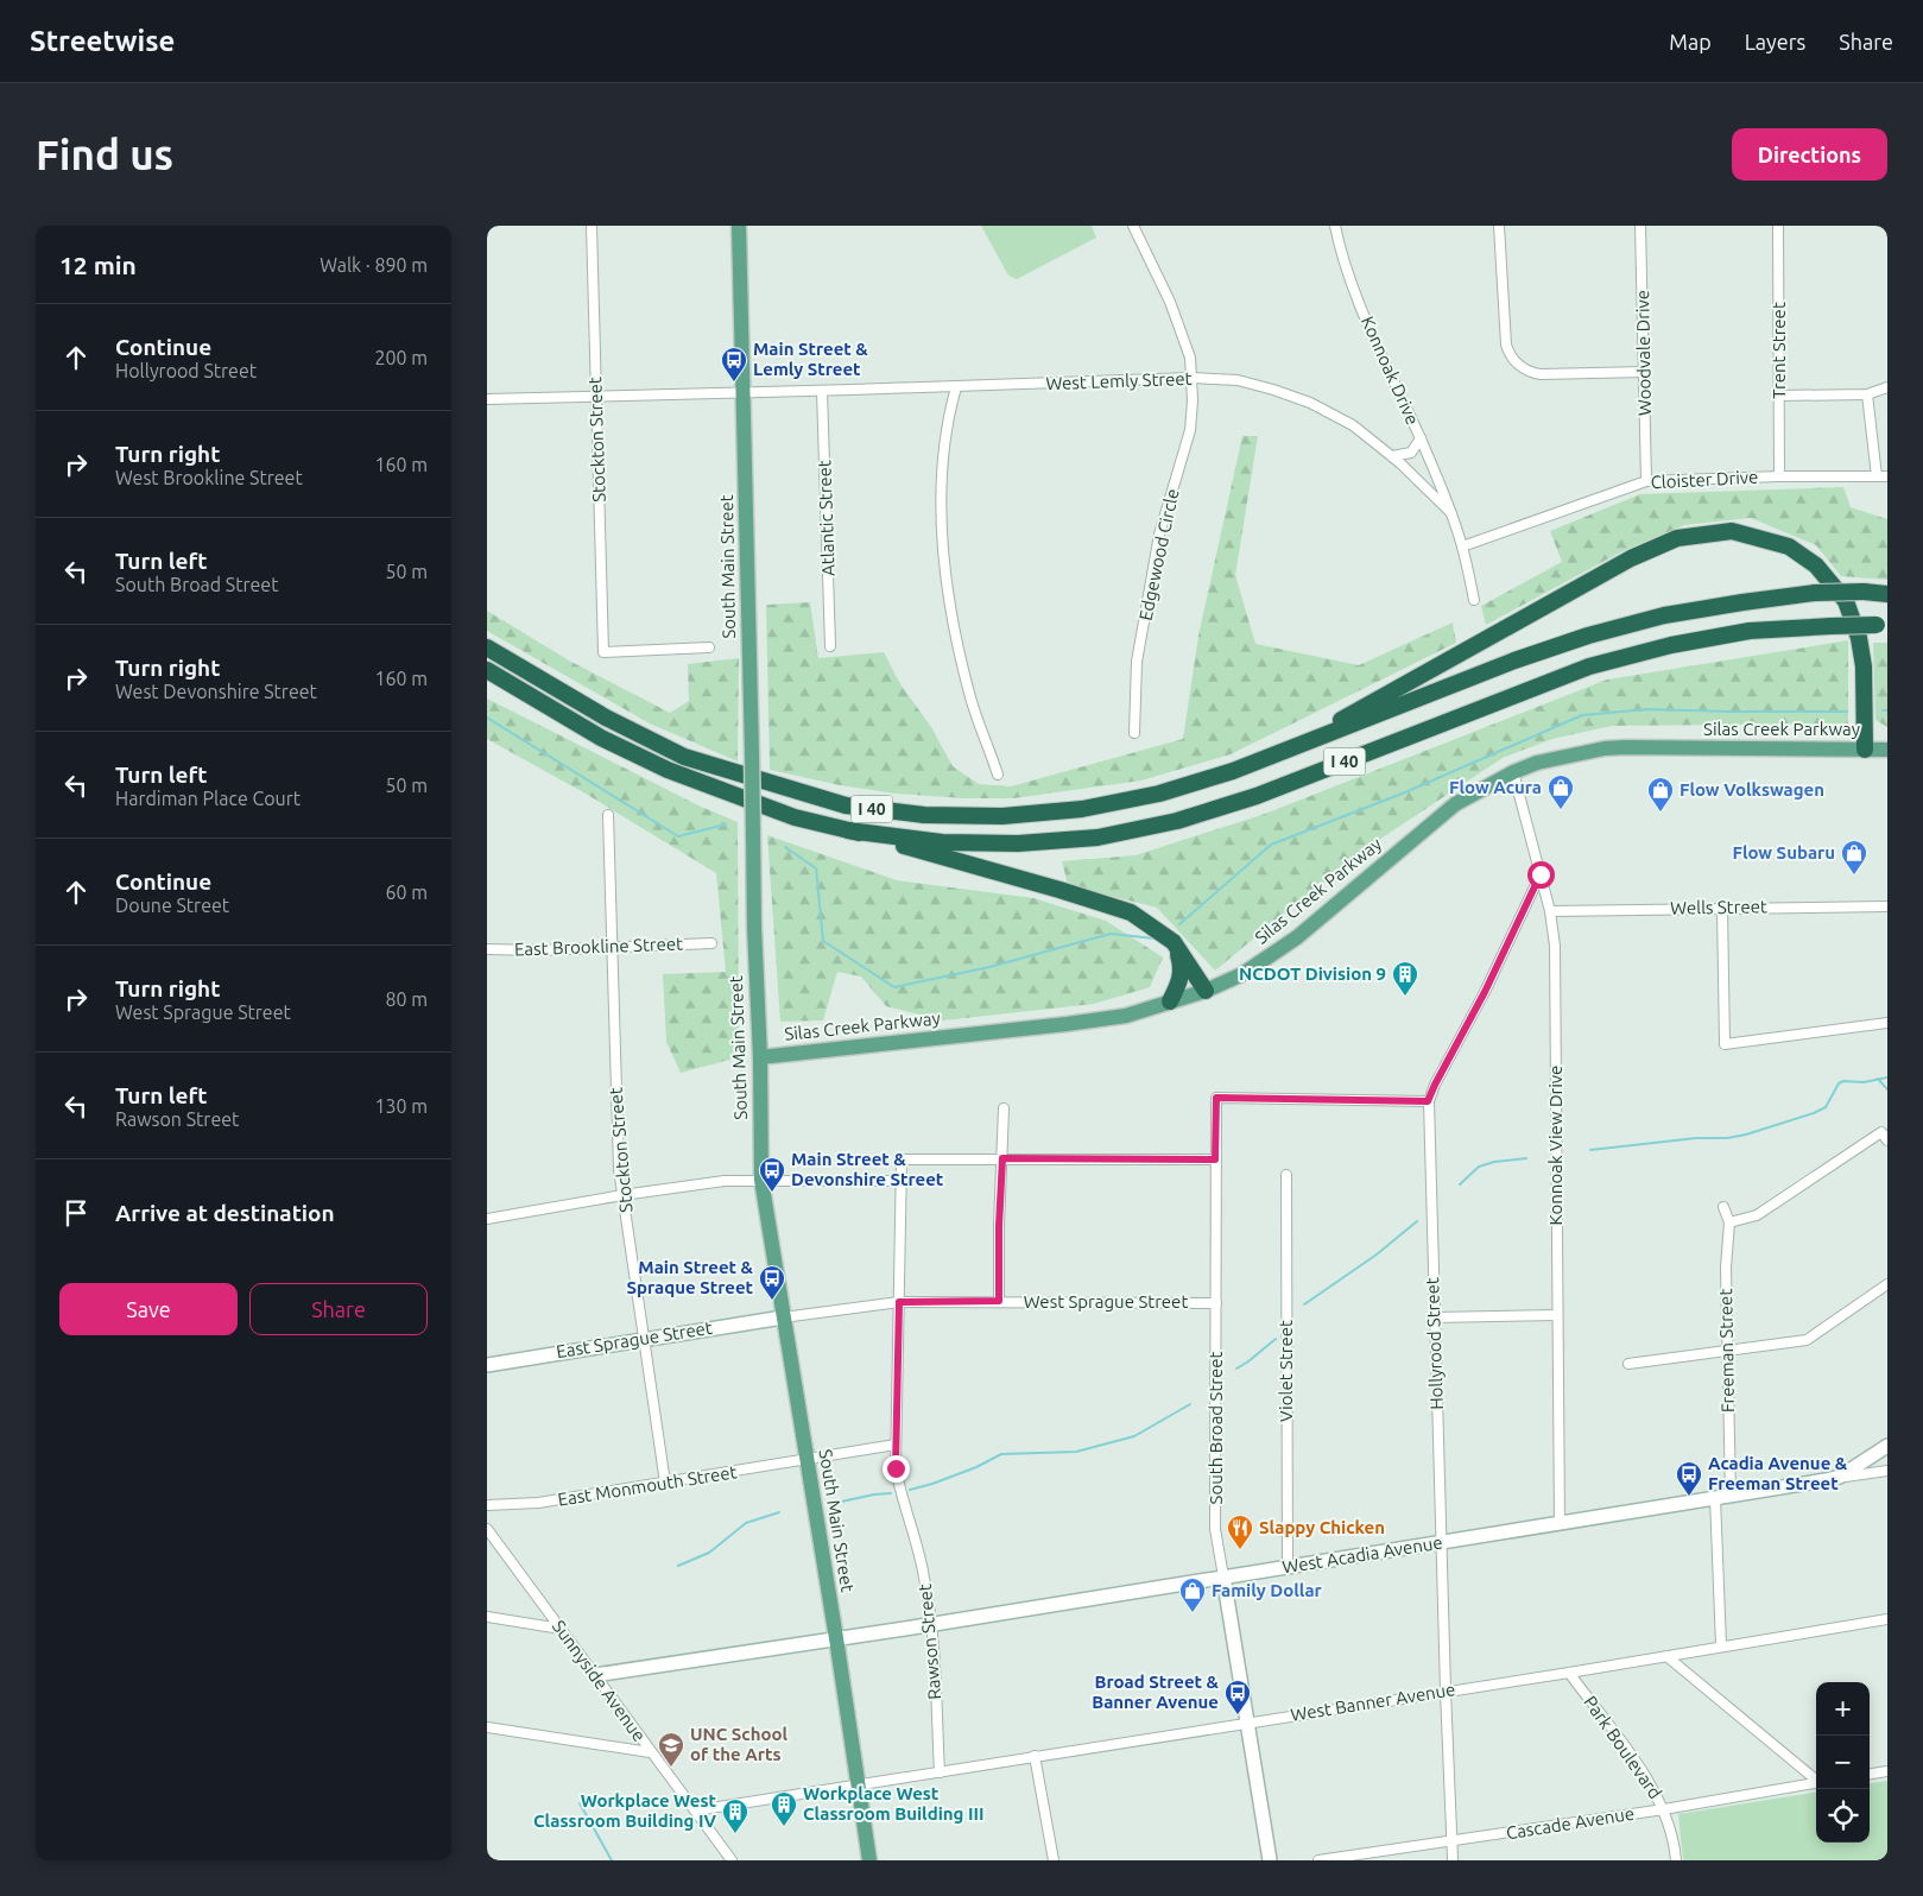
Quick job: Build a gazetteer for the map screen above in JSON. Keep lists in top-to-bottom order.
{
  "streets": {
    "highway": ["I 40"],
    "main road": ["South Main Street", "Silas Creek Parkway"],
    "street": [
      "Trent Street",
      "Woodvale Drive",
      "Konnoak Drive",
      "West Lemly Street",
      "Stockton Street",
      "Cloister Drive",
      "Atlantic Street",
      "Edgewood Circle",
      "Wells Street",
      "East Brookline Street",
      "Konnoak View Drive",
      "West Sprague Street",
      "East Sprague Street",
      "Hollyrood Street",
      "Freeman Street",
      "Violet Street",
      "South Broad Street",
      "East Monmouth Street",
      "West Acadia Avenue",
      "Rawson Street",
      "Sunnyside Avenue",
      "West Banner Avenue",
      "Park Boulevard",
      "Cascade Avenue"
    ]
  },
  "crossings": [
    ["Trent Street", "Cloister Drive"],
    ["Woodvale Drive", "Cloister Drive"],
    ["Konnoak Drive", "West Lemly Street"],
    ["Konnoak Drive", "Cloister Drive"],
    ["West Lemly Street", "Stockton Street"],
    ["West Lemly Street", "Atlantic Street"],
    ["West Lemly Street", "Edgewood Circle"],
    ["West Lemly Street", "South Main Street"],
    ["Stockton Street", "East Brookline Street"],
    ["Stockton Street", "East Sprague Street"],
    ["Stockton Street", "East Monmouth Street"],
    ["South Main Street", "Silas Creek Parkway"],
    ["South Main Street", "West Sprague Street"],
    ["South Main Street", "East Sprague Street"],
    ["South Main Street", "East Monmouth Street"],
    ["South Main Street", "West Acadia Avenue"],
    ["South Main Street", "West Banner Avenue"],
    ["Silas Creek Parkway", "Konnoak View Drive"],
    ["Wells Street", "Konnoak View Drive"],
    ["Konnoak View Drive", "Hollyrood Street"],
    ["Konnoak View Drive", "West Acadia Avenue"],
    ["West Sprague Street", "East Sprague Street"],
    ["West Sprague Street", "South Broad Street"],
    ["West Sprague Street", "Rawson Street"],
    ["Hollyrood Street", "South Broad Street"],
    ["Hollyrood Street", "West Acadia Avenue"],
    ["Hollyrood Street", "West Banner Avenue"],
    ["Hollyrood Street", "Cascade Avenue"],
    ["Freeman Street", "West Acadia Avenue"],
    ["Violet Street", "West Acadia Avenue"],
    ["South Broad Street", "West Acadia Avenue"],
    ["South Broad Street", "West Banner Avenue"],
    ["East Monmouth Street", "Rawson Street"],
    ["West Acadia Avenue", "Rawson Street"],
    ["West Acadia Avenue", "Sunnyside Avenue"],
    ["Rawson Street", "West Banner Avenue"],
    ["Sunnyside Avenue", "West Banner Avenue"],
    ["West Banner Avenue", "Park Boulevard"],
    ["Park Boulevard", "Cascade Avenue"]
  ],
  "places": {
    "bus stop": [
      "Main Street & Lemly Street",
      "Main Street & Devonshire Street",
      "Main Street & Spraque Street",
      "Acadia Avenue & Freeman Street",
      "Broad Street & Banner Avenue"
    ],
    "shop": [
      "Flow Acura",
      "Flow Volkswagen",
      "Flow Subaru",
      "Family Dollar"
    ],
    "building": ["NCDOT Division 9", "Workplace West Classroom Building III", "Workplace West Classroom Building IV"],
    "restaurant": ["Slappy Chicken"],
    "school or university": ["UNC School of the Arts"]
  },
  "page": {
    "header": "Streetwise",
    "nav": ["Map", "Layers", "Share"],
    "buttons": [
      "Directions",
      ["Save", "Share"]
    ],
    "title": "Find us",
    "heading": ["12 min", "Walk · 890 m"],
    "list": [
      ["Continue", "Hollyrood Street", "200 m"],
      ["Turn right", "West Brookline Street", "160 m"],
      ["Turn left", "South Broad Street", "50 m"],
      ["Turn right", "West Devonshire Street", "160 m"],
      ["Turn left", "Hardiman Place Court", "50 m"],
      ["Continue", "Doune Street", "60 m"],
      ["Turn right", "West Sprague Street", "80 m"],
      ["Turn left", "Rawson Street", "130 m"],
      "Arrive at destination"
    ],
    "map_buttons": ["+", "−"]
  }
}
